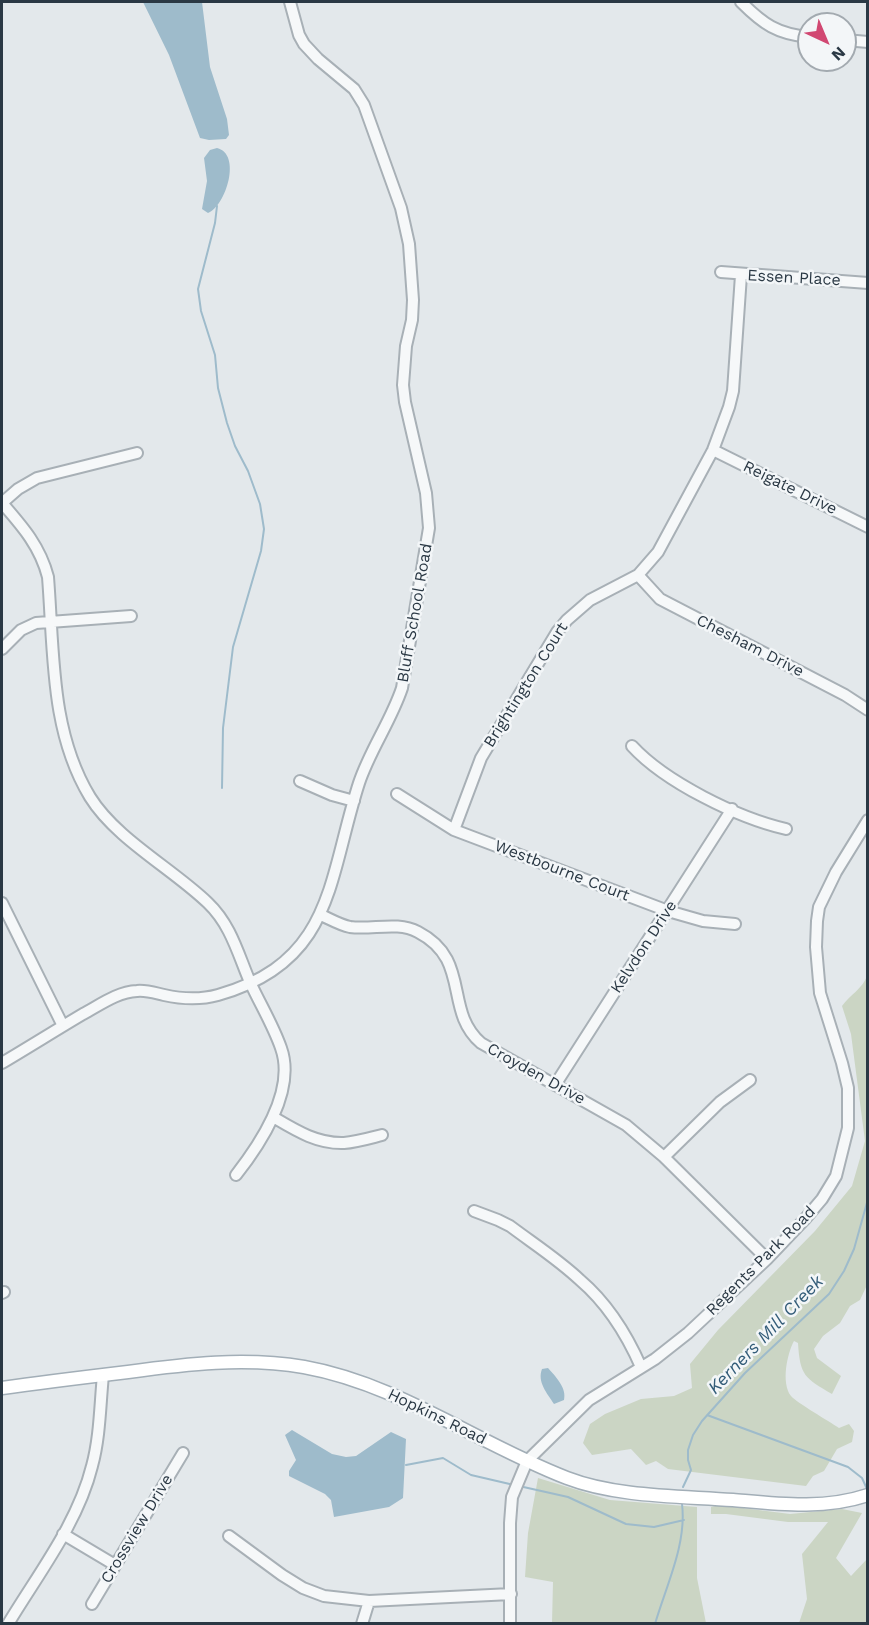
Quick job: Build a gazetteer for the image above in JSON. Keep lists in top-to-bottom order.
{
  "streets": {
    "main road": ["Hopkins Road"],
    "street": [
      "Essen Place",
      "Reigate Drive",
      "Bluff School Road",
      "Chesham Drive",
      "Brightington Court",
      "Westbourne Court",
      "Kelvdon Drive",
      "Croyden Drive",
      "Regents Park Road",
      "Crossview Drive"
    ]
  },
  "crossings": [
    ["Essen Place", "Brightington Court"],
    ["Reigate Drive", "Brightington Court"],
    ["Bluff School Road", "Croyden Drive"],
    ["Chesham Drive", "Brightington Court"],
    ["Brightington Court", "Westbourne Court"],
    ["Westbourne Court", "Kelvdon Drive"],
    ["Kelvdon Drive", "Croyden Drive"],
    ["Croyden Drive", "Regents Park Road"],
    ["Regents Park Road", "Hopkins Road"]
  ],
  "water": ["Kerners Mill Creek"],
  "north": "bottom right"
}
